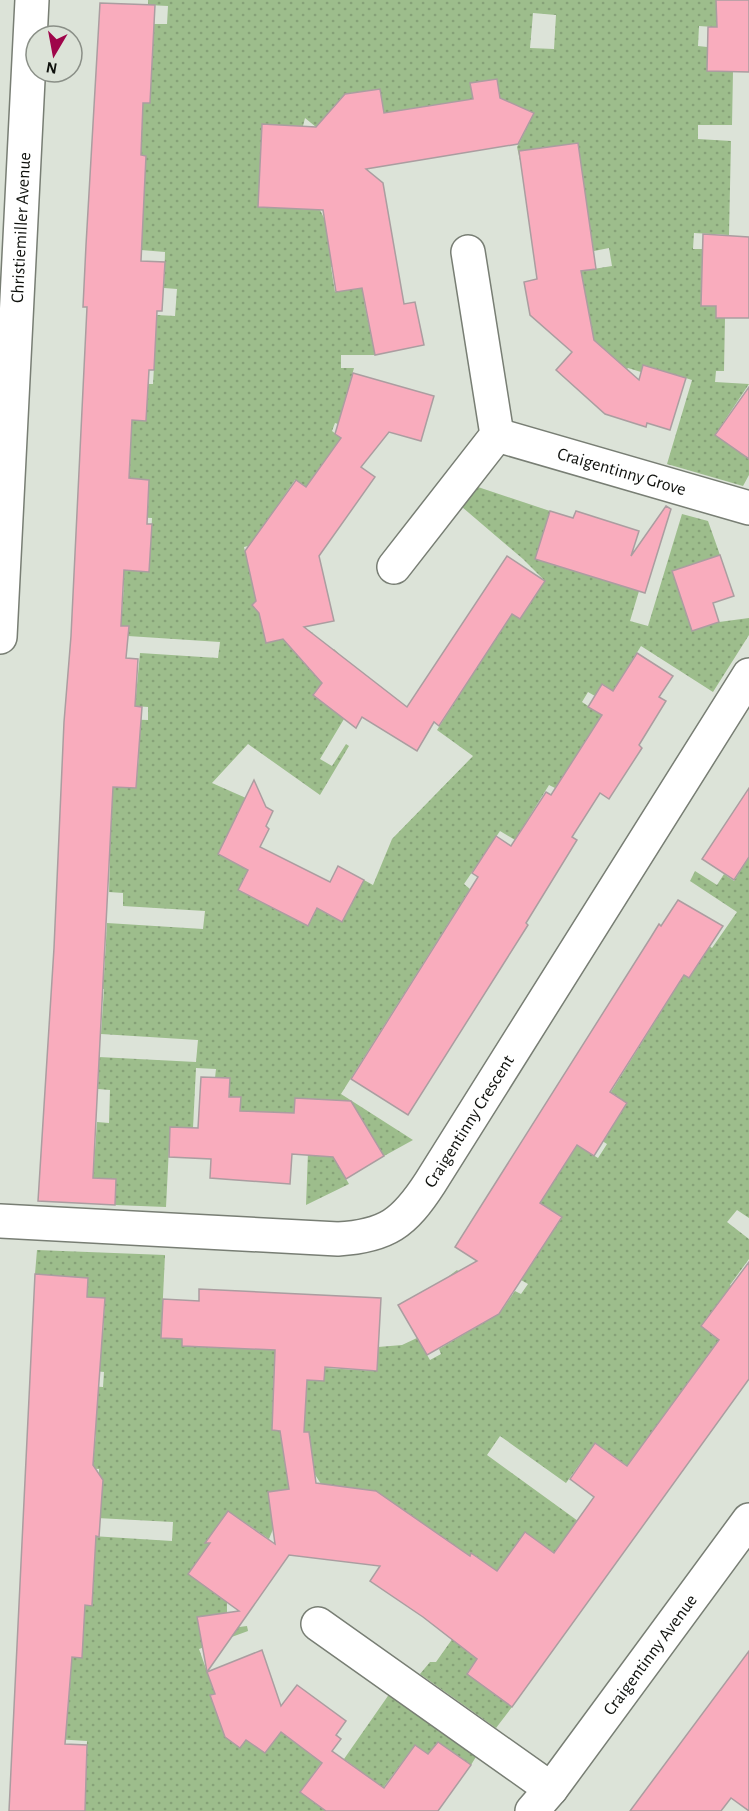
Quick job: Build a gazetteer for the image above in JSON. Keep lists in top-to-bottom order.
{
  "streets": {
    "street": [
      "Christiemiller Avenue",
      "Craigentinny Grove",
      "Craigentinny Crescent",
      "Craigentinny Avenue"
    ]
  },
  "north": "bottom"
}
